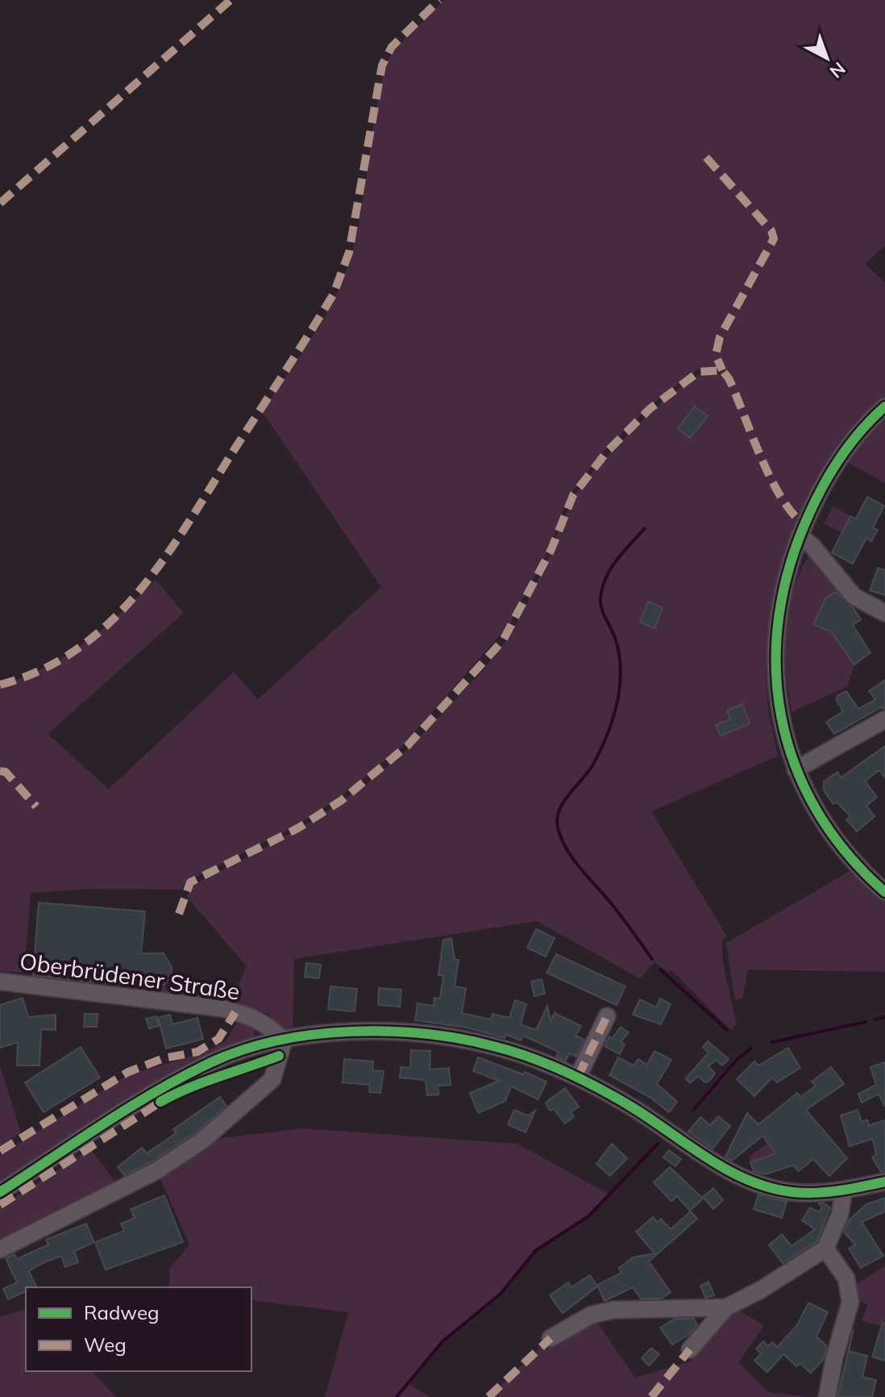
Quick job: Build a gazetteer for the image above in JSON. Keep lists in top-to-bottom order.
{
  "streets": {
    "street": ["Oberbrüdener Straße"]
  },
  "legend": ["Radweg", "Weg"],
  "north": "bottom right"
}
